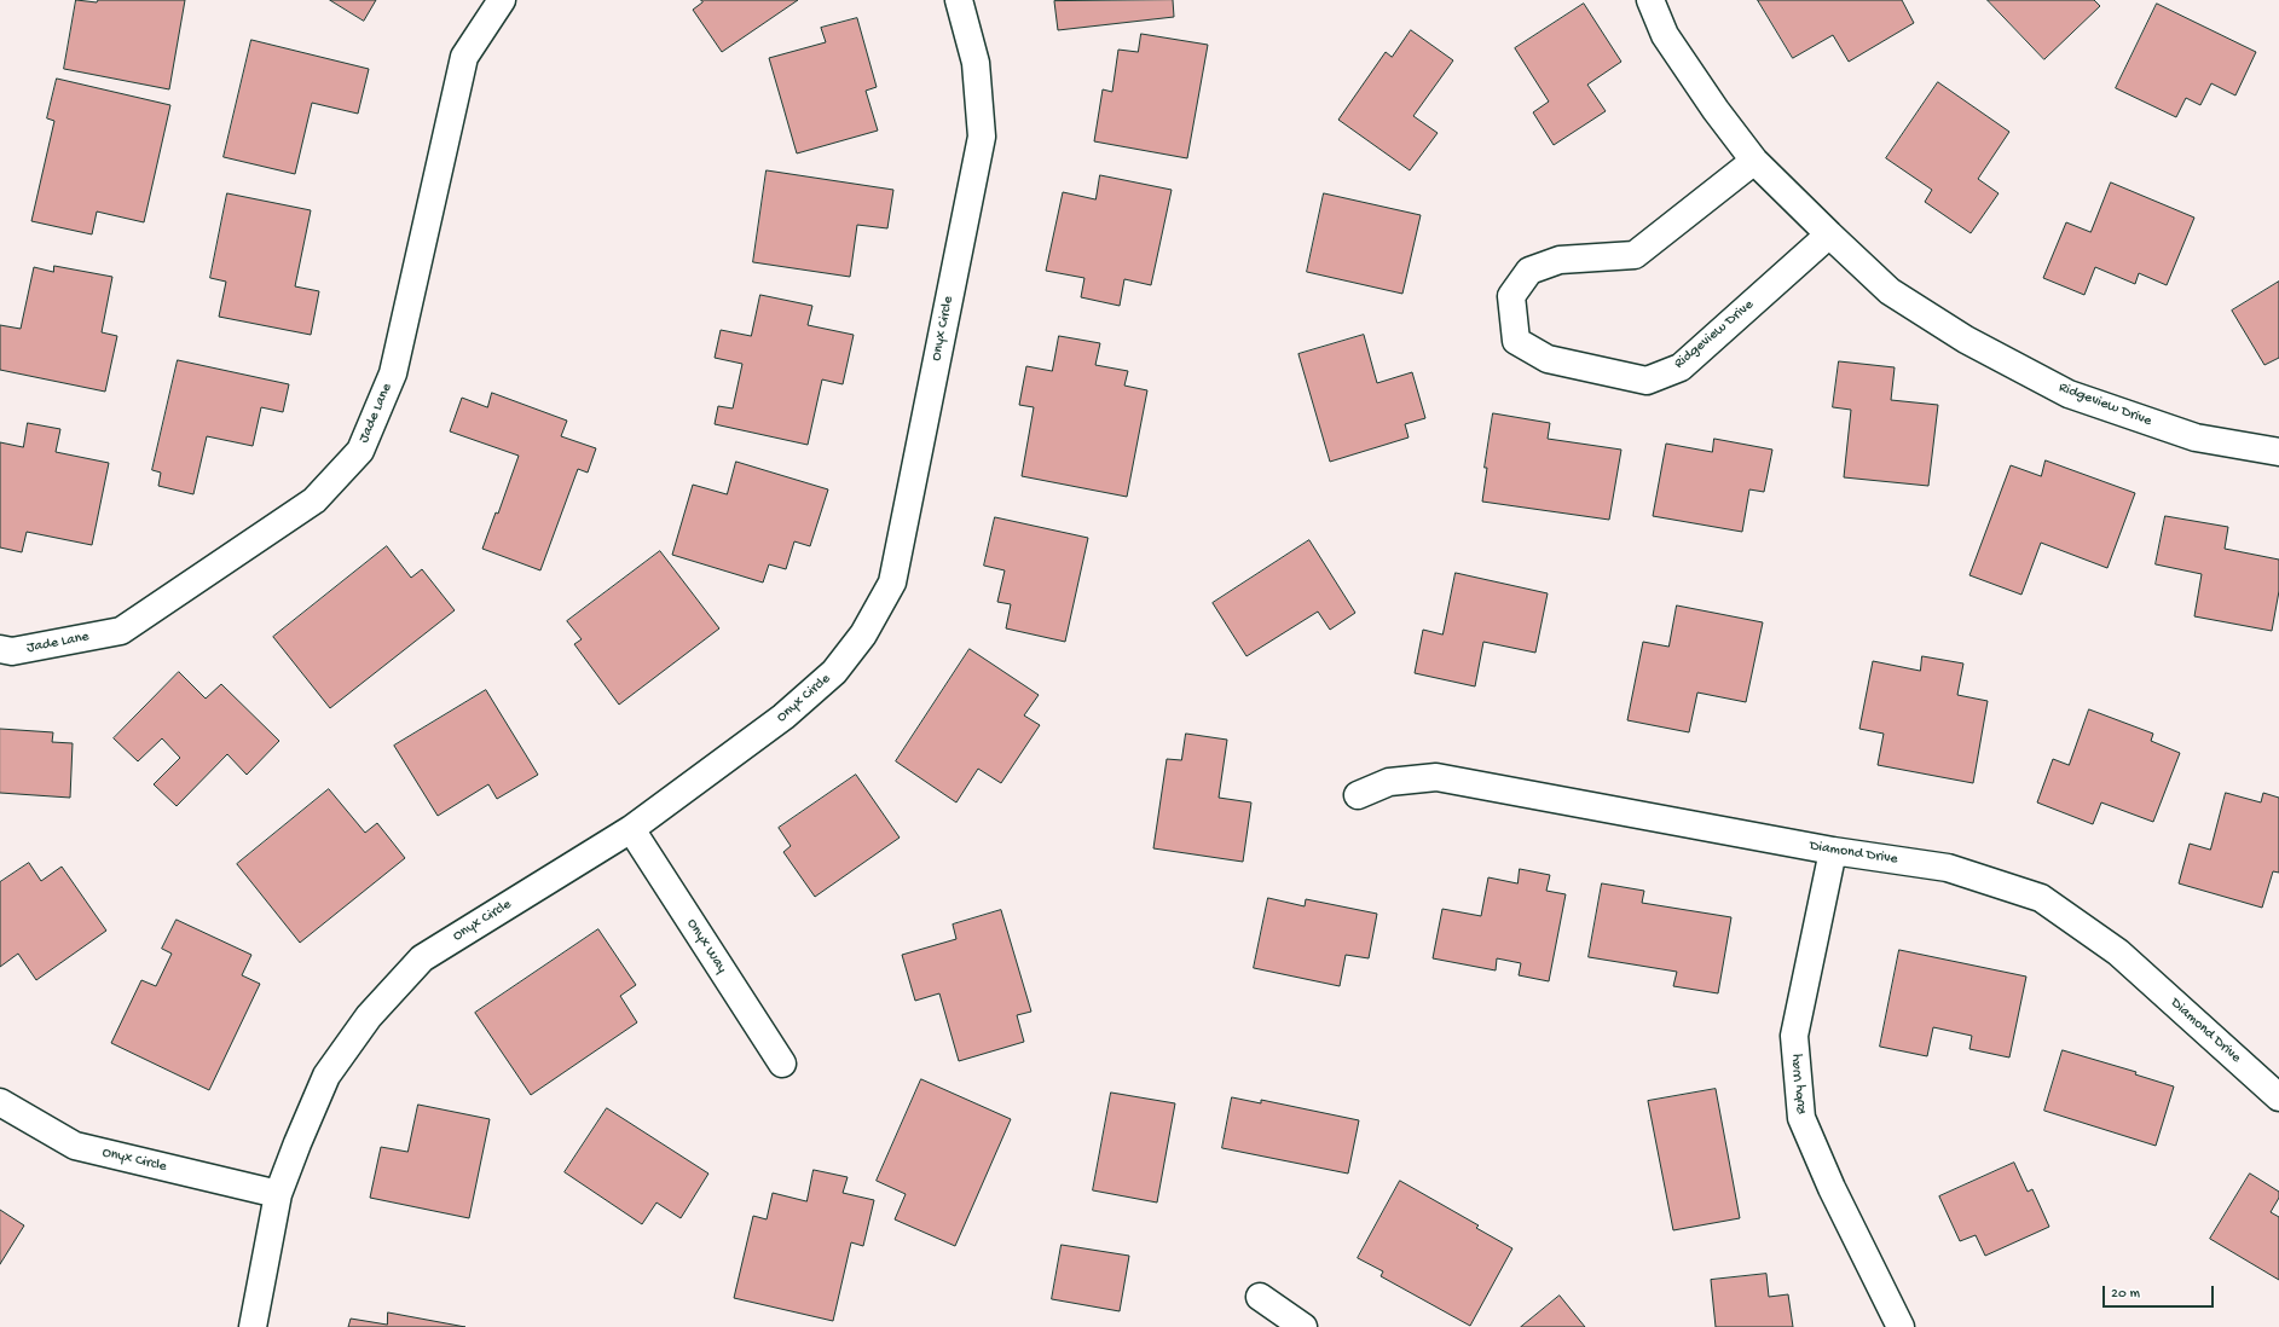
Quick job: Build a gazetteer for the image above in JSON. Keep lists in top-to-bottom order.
{
  "streets": {
    "street": [
      "Onyx Circle",
      "Ridgeview Drive",
      "Jade Lane",
      "Diamond Drive",
      "Onyx Way",
      "Ruby Way"
    ]
  },
  "crossings": [
    ["Onyx Circle", "Onyx Way"],
    ["Diamond Drive", "Ruby Way"]
  ],
  "scale_bar": "20 m"
}
